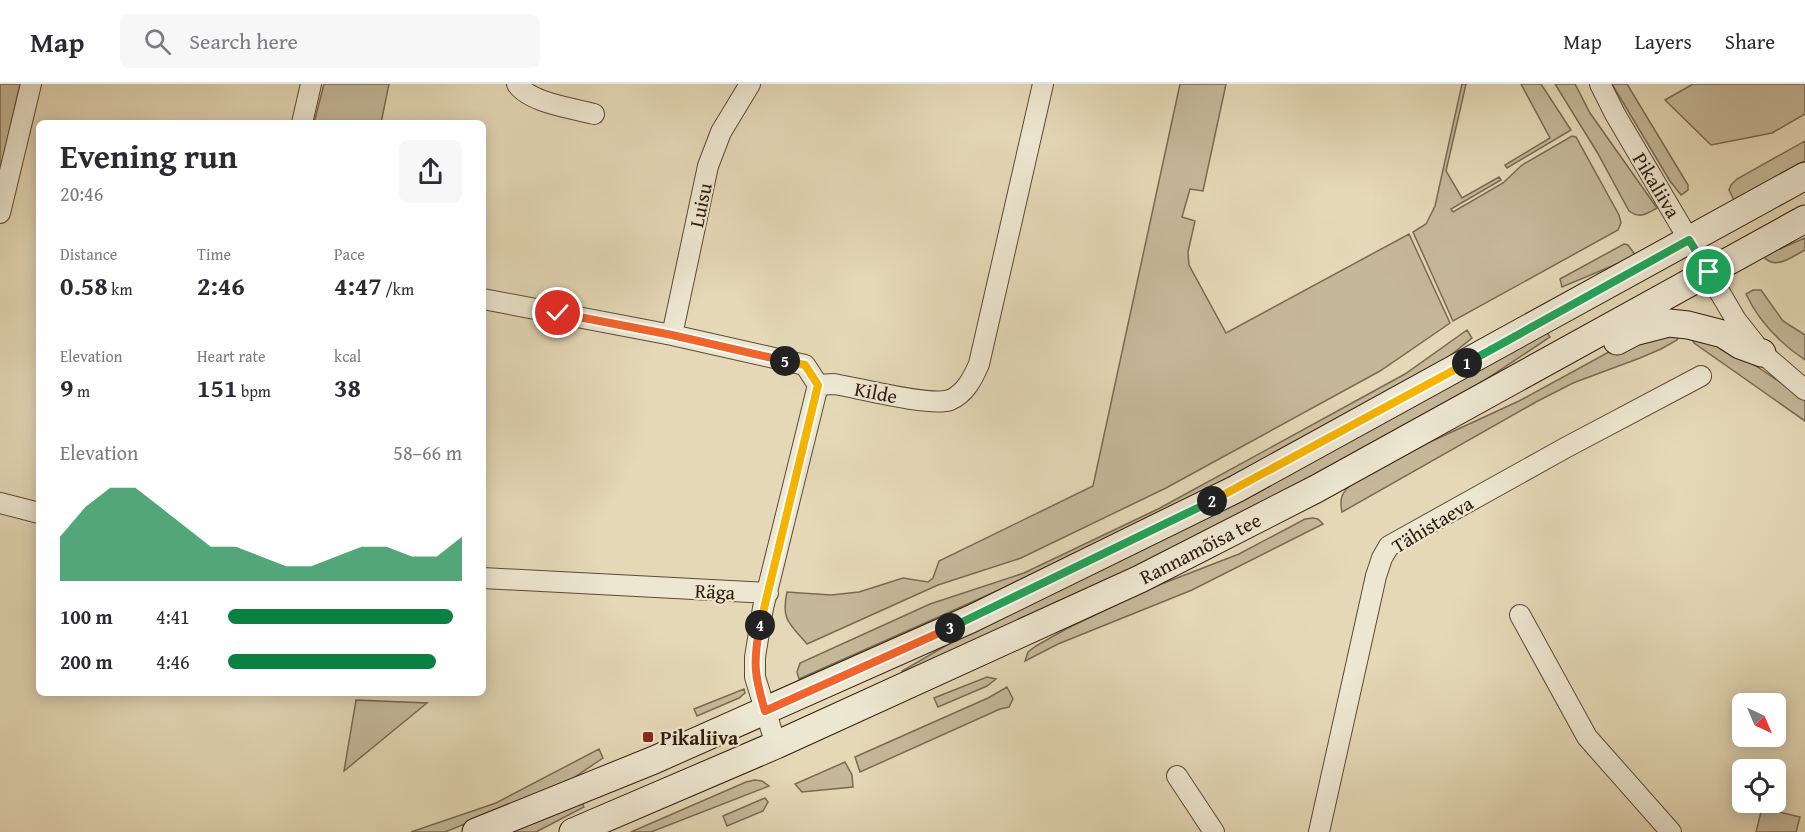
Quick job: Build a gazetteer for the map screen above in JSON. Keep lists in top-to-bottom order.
{
  "streets": {
    "main road": ["Rannamõisa tee"],
    "street": [
      "Pikaliiva",
      "Luisu",
      "Kilde",
      "Tähistaeva",
      "Räga"
    ]
  },
  "crossings": [
    ["Pikaliiva", "Rannamõisa tee"]
  ],
  "places": {
    "transit": ["Pikaliiva"]
  },
  "north": "bottom right",
  "page": {
    "header": "Map",
    "search": "Search here",
    "nav": ["Map", "Layers", "Share"],
    "heading": ["Evening run", "20:46"],
    "stats": [
      ["Distance", "0.58 km"],
      ["Time", "2:46"],
      ["Pace", "4:47 /km"],
      ["Elevation", "9 m"],
      ["Heart rate", "151 bpm"],
      ["kcal", "38"]
    ],
    "pins": [
      "5",
      "1",
      "2",
      "4",
      "3"
    ],
    "chart": ["Elevation", "58–66 m"],
    "list": [
      {
        "name": "100 m",
        "note": "4:41"
      },
      {
        "name": "200 m",
        "note": "4:46"
      }
    ]
  }
}
